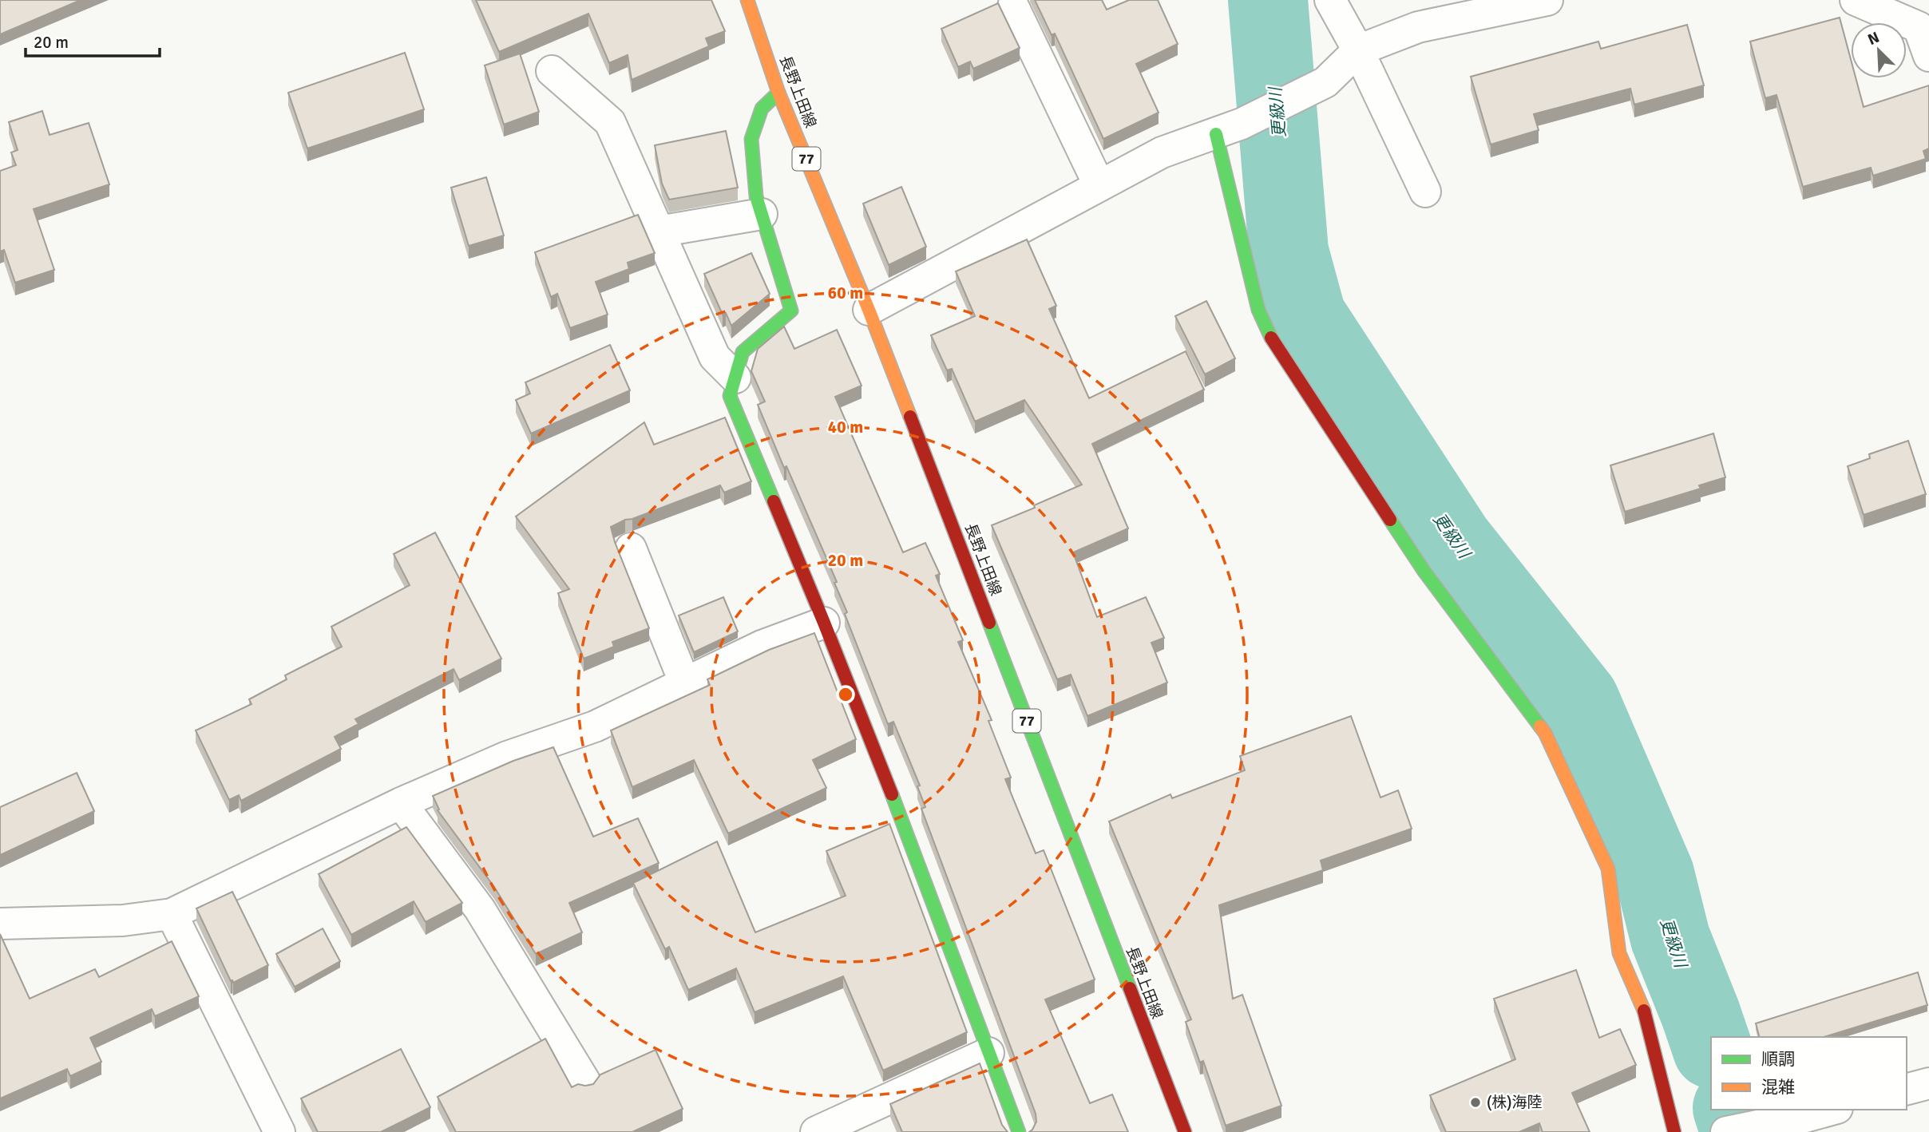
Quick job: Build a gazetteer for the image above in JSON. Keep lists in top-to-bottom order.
{
  "streets": {
    "street": ["長野上田線", "77"]
  },
  "water": ["更級川"],
  "places": ["(株)海陸"],
  "legend": ["順調", "混雑"],
  "scale_bar": "20 m",
  "north": "top left",
  "rings": ["60 m", "40 m", "20 m"]
}
